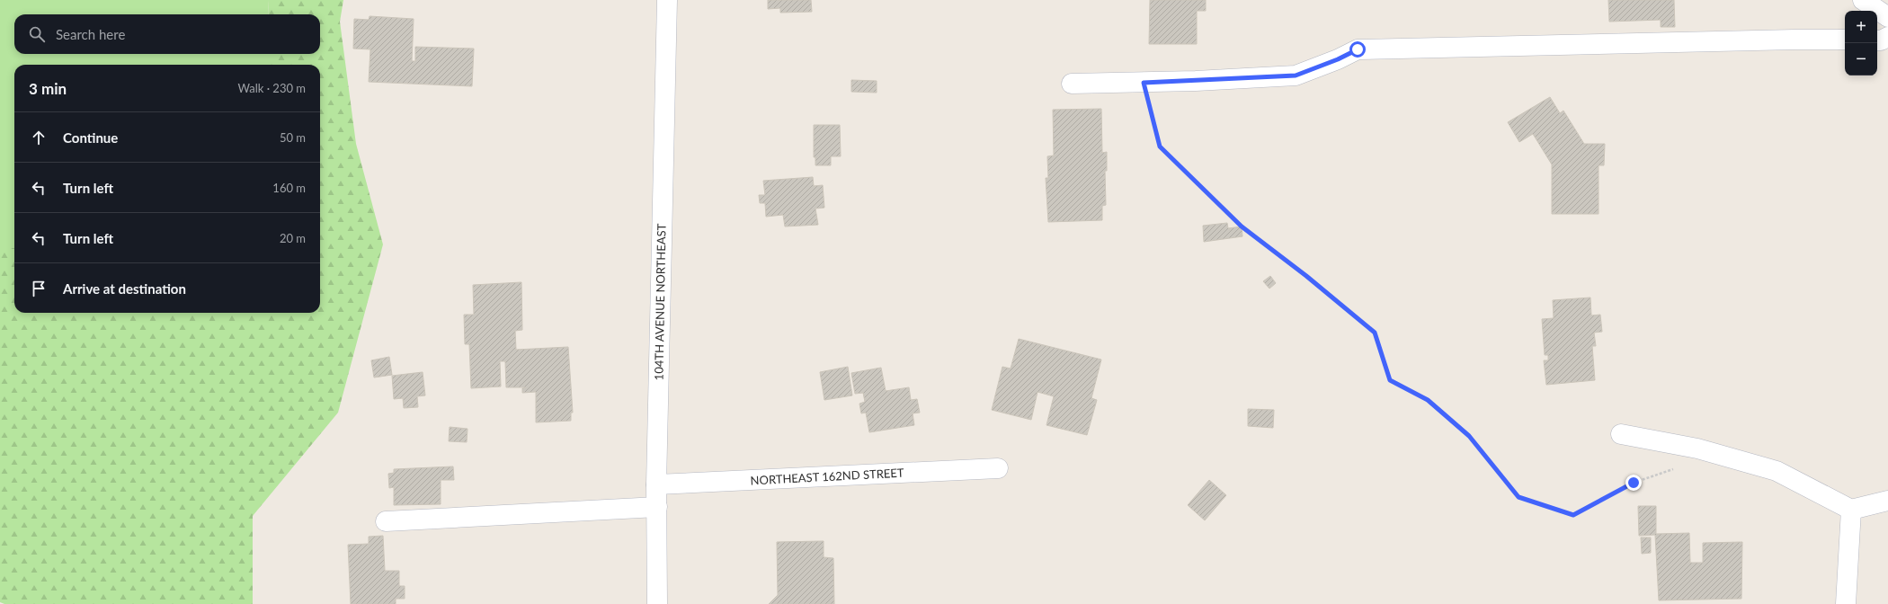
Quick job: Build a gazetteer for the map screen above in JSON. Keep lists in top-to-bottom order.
{
  "streets": {
    "street": ["104TH AVENUE NORTHEAST", "NORTHEAST 162ND STREET"]
  },
  "crossings": [
    ["104TH AVENUE NORTHEAST", "NORTHEAST 162ND STREET"]
  ],
  "page": {
    "map_buttons": ["+", "−"],
    "search": "Search here",
    "heading": ["3 min", "Walk · 230 m"],
    "list": [
      ["Continue", "50 m"],
      ["Turn left", "160 m"],
      ["Turn left", "20 m"],
      "Arrive at destination"
    ]
  }
}
